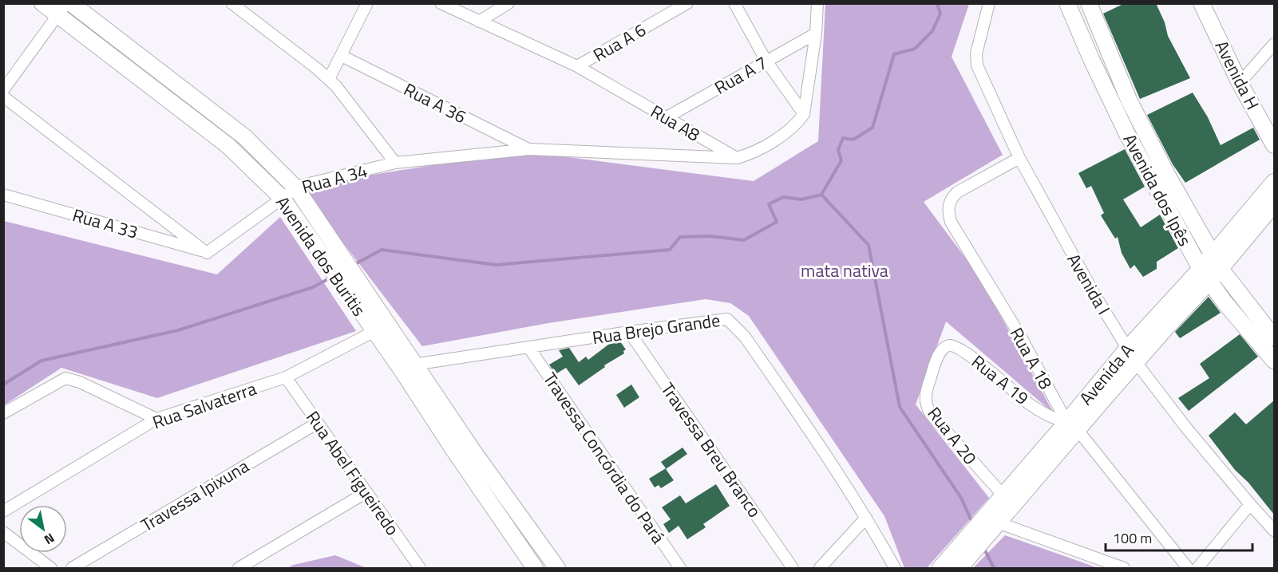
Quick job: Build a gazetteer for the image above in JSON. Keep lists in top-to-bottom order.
{
  "streets": {
    "main road": [
      "Avenida H",
      "Avenida dos Ipês",
      "Avenida dos Buritis",
      "Avenida A"
    ],
    "street": [
      "Rua A 6",
      "Rua A 7",
      "Rua A 36",
      "Rua A8",
      "Rua A 34",
      "Rua A 33",
      "Avenida I",
      "Rua Brejo Grande",
      "Rua A 18",
      "Rua A 19",
      "Rua Salvaterra",
      "Rua A 20",
      "Travessa Breu Branco",
      "Travessa Concórdia do Pará",
      "Rua Abel Figueiredo",
      "Travessa Ipixuna"
    ]
  },
  "crossings": [
    ["Rua A 6", "Rua A8"],
    ["Rua A 7", "Rua A8"],
    ["Rua A 36", "Rua A 34"],
    ["Rua A8", "Rua A 34"],
    ["Rua A 34", "Rua A 33"],
    ["Rua A 34", "Avenida dos Buritis"],
    ["Avenida dos Ipês", "Avenida A"],
    ["Avenida dos Buritis", "Rua Brejo Grande"],
    ["Avenida dos Buritis", "Rua Salvaterra"],
    ["Avenida I", "Rua A 18"],
    ["Avenida I", "Avenida A"],
    ["Rua Brejo Grande", "Travessa Breu Branco"],
    ["Rua Brejo Grande", "Travessa Concórdia do Pará"],
    ["Rua A 18", "Avenida A"],
    ["Rua A 18", "Rua A 19"],
    ["Avenida A", "Rua A 19"],
    ["Avenida A", "Rua A 20"],
    ["Rua A 19", "Rua A 20"],
    ["Rua Salvaterra", "Rua Abel Figueiredo"],
    ["Rua Abel Figueiredo", "Travessa Ipixuna"]
  ],
  "parks": ["mata nativa"],
  "scale_bar": "100 m",
  "north": "bottom right"
}
